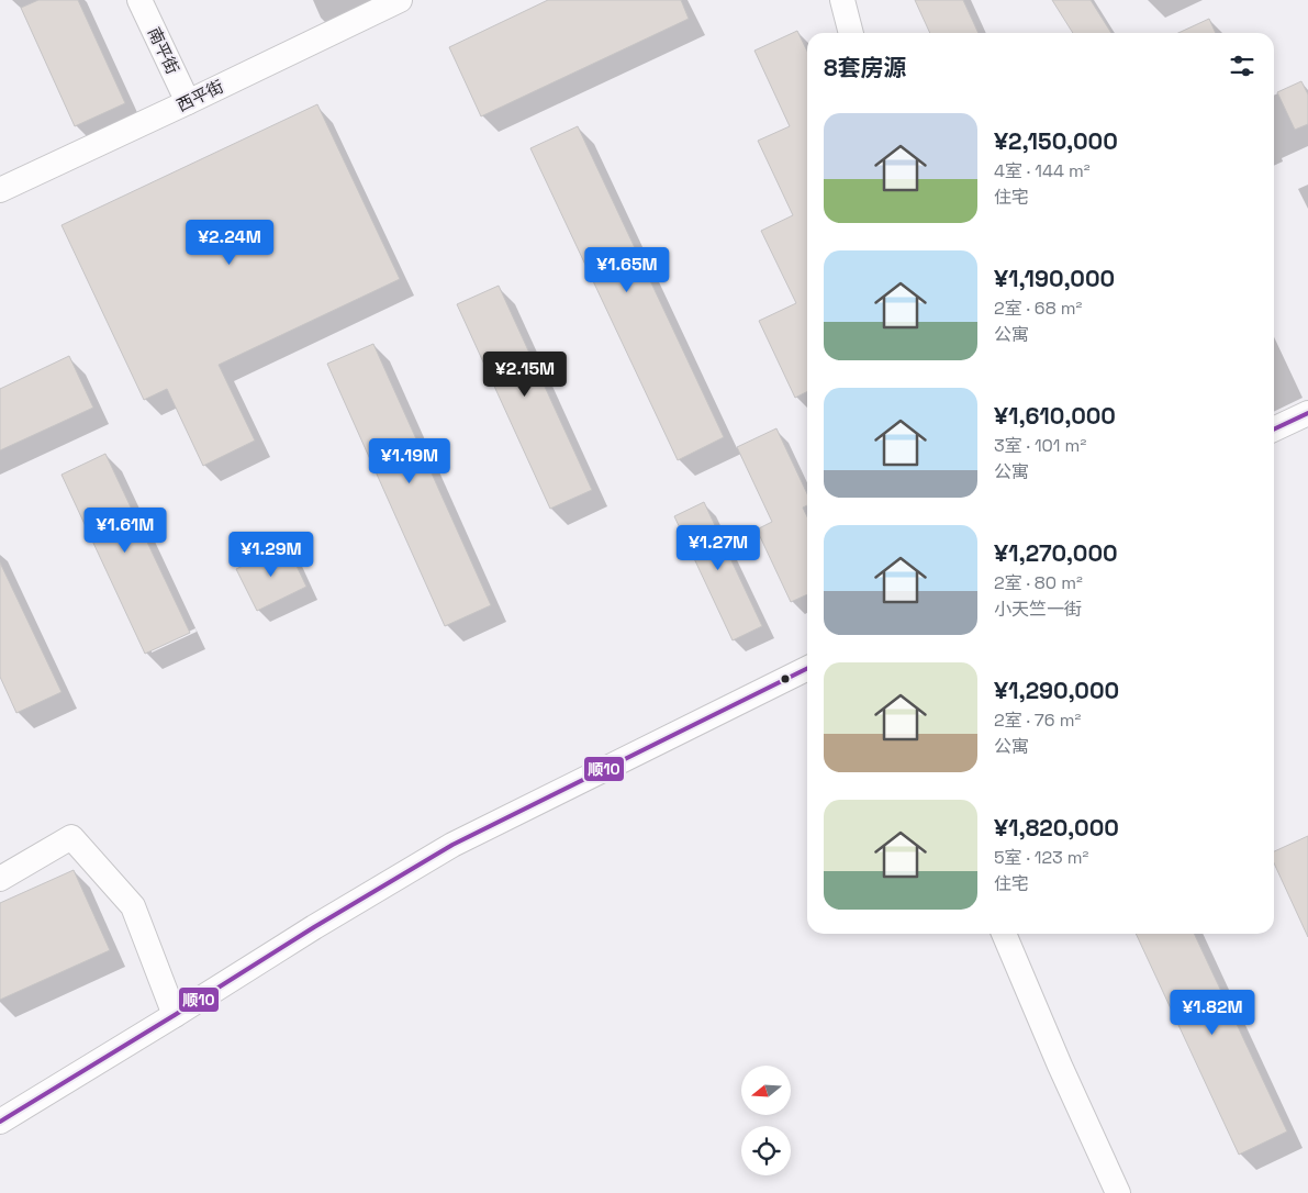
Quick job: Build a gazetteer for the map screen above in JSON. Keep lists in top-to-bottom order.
{
  "streets": {
    "street": ["南平街", "西平街"]
  },
  "crossings": [
    ["南平街", "西平街"]
  ],
  "lines": ["transit line 顺10"],
  "north": "left",
  "page": {
    "heading": "8套房源",
    "list": [
      {
        "name": "¥2,150,000",
        "note": "4室 · 144 m² · 住宅"
      },
      {
        "name": "¥1,190,000",
        "note": "2室 · 68 m² · 公寓"
      },
      {
        "name": "¥1,610,000",
        "note": "3室 · 101 m² · 公寓"
      },
      {
        "name": "¥1,270,000",
        "note": "2室 · 80 m² · 小天竺一街"
      },
      {
        "name": "¥1,290,000",
        "note": "2室 · 76 m² · 公寓"
      },
      {
        "name": "¥1,820,000",
        "note": "5室 · 123 m² · 住宅"
      }
    ],
    "price": [
      "¥2.24M",
      "¥1.65M",
      "¥2.15M",
      "¥1.19M",
      "¥1.61M",
      "¥1.27M",
      "¥1.29M",
      "¥1.82M"
    ]
  }
}
